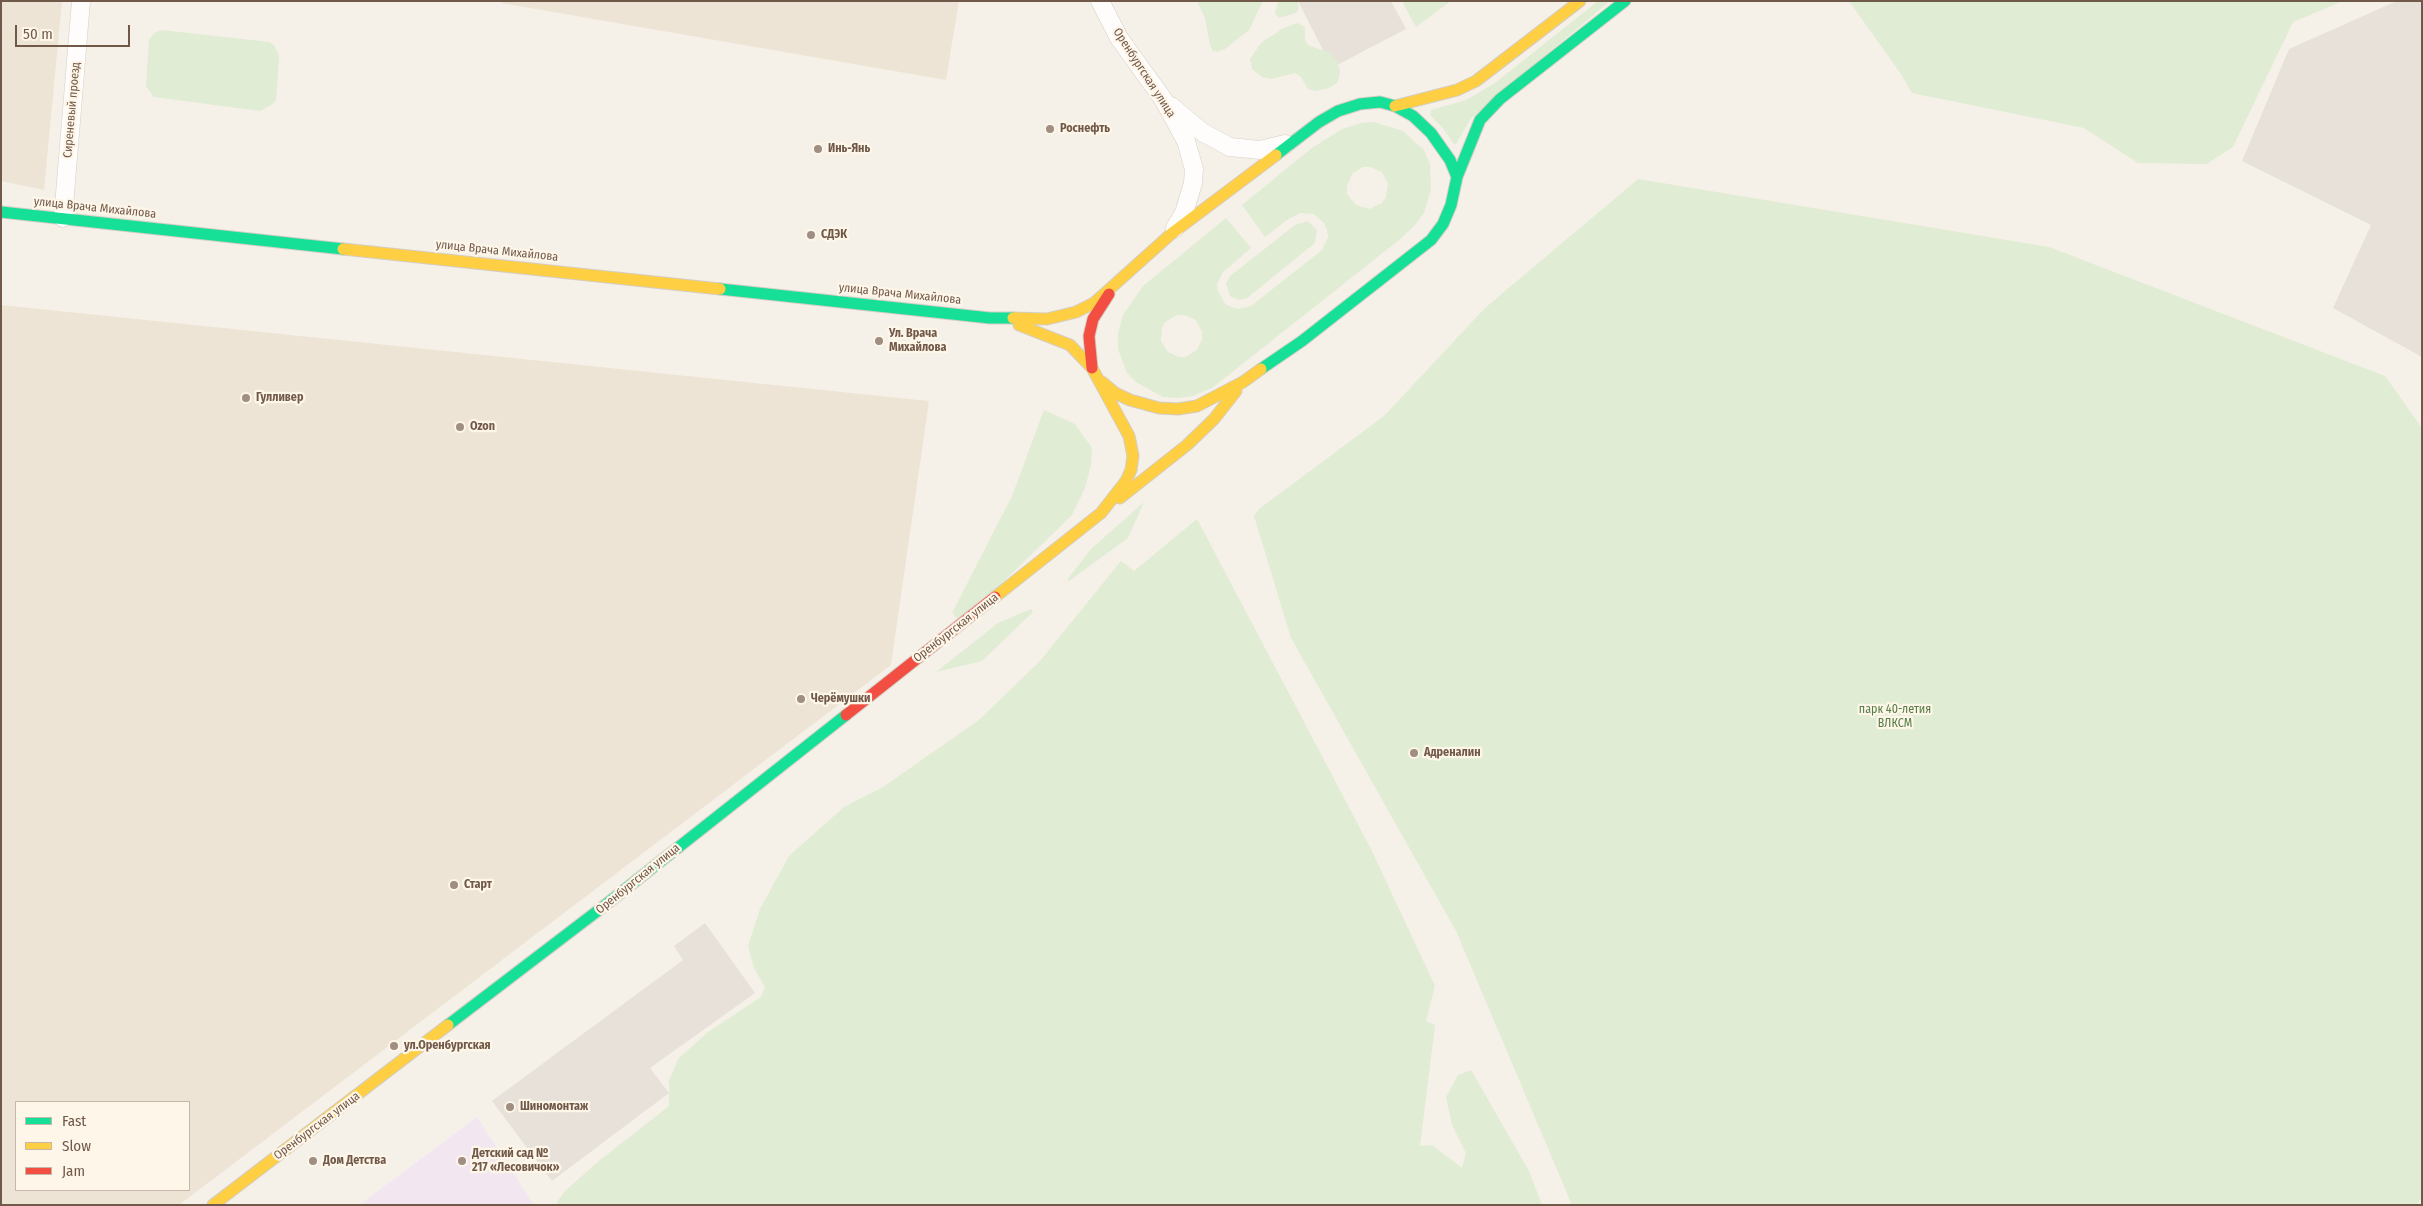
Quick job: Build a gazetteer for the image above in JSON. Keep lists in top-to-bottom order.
{
  "streets": {
    "main road": ["Оренбургская улица", "улица Врача Михайлова"],
    "street": ["Сиреневый проезд"]
  },
  "crossings": [
    ["Оренбургская улица", "улица Врача Михайлова"],
    ["Сиреневый проезд", "улица Врача Михайлова"]
  ],
  "parks": ["парк 40-летия ВЛКСМ"],
  "places": [
    "Роснефть",
    "Инь-Янь",
    "СДЭК",
    "Ул. Врача Михайлова",
    "Гулливер",
    "Ozon",
    "Черёмушки",
    "Адреналин",
    "Старт",
    "ул.Оренбургская",
    "Шиномонтаж",
    "Дом Детства",
    "Детский сад № 217 «Лесовичок»"
  ],
  "legend": ["Fast", "Slow", "Jam"],
  "scale_bar": "50 m"
}
